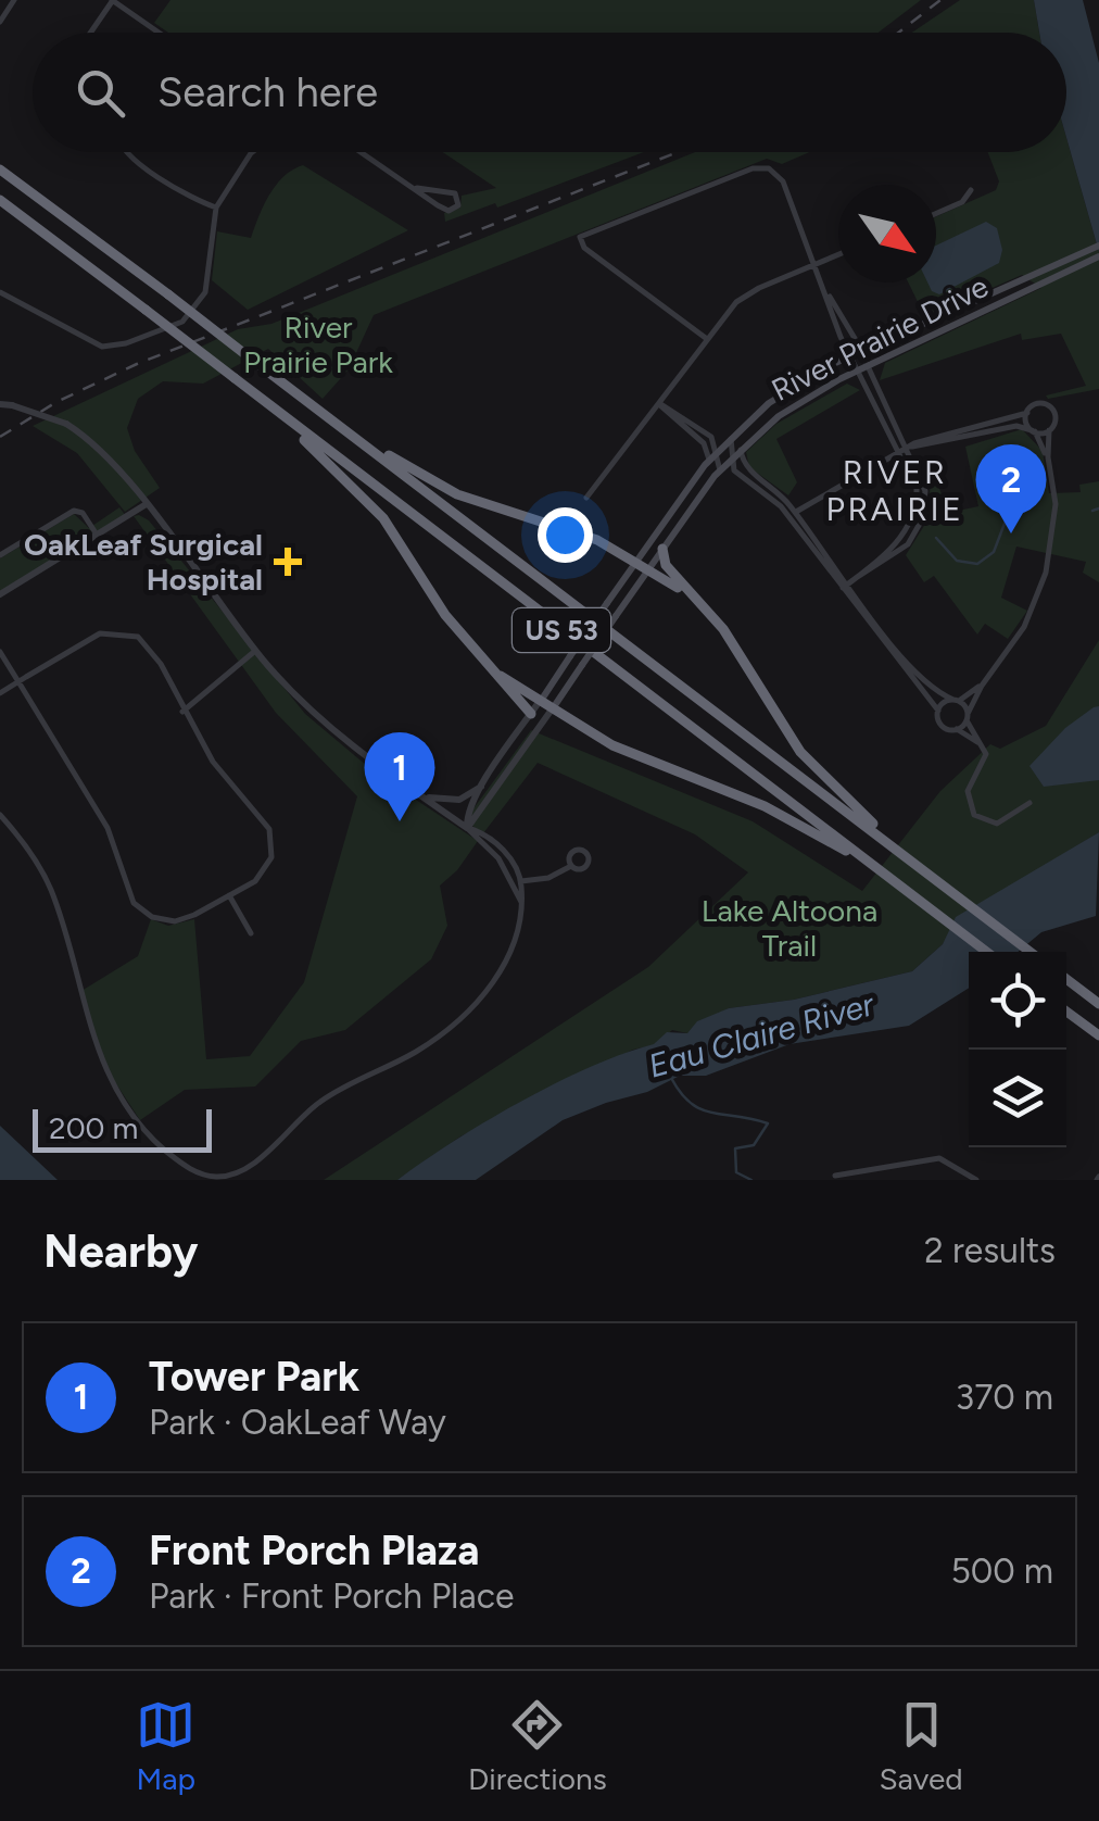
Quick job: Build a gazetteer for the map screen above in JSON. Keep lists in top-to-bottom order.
{
  "streets": {
    "highway": ["US 53"],
    "main road": ["River Prairie Drive"]
  },
  "districts": ["RIVER PRAIRIE"],
  "water": ["Eau Claire River"],
  "parks": ["River Prairie Park", "Lake Altoona Trail"],
  "places": {
    "health": ["OakLeaf Surgical Hospital"]
  },
  "scale_bar": "200 m",
  "north": "bottom right",
  "page": {
    "search": "Search here",
    "pins": ["2", "1"],
    "scale": "200 m",
    "heading": ["Nearby", "2 results"],
    "list": [
      {
        "mark": "1",
        "name": "Tower Park",
        "note": "Park · OakLeaf Way",
        "value": "370 m"
      },
      {
        "mark": "2",
        "name": "Front Porch Plaza",
        "note": "Park · Front Porch Place",
        "value": "500 m"
      }
    ],
    "nav": ["Map", "Directions", "Saved"]
  }
}
